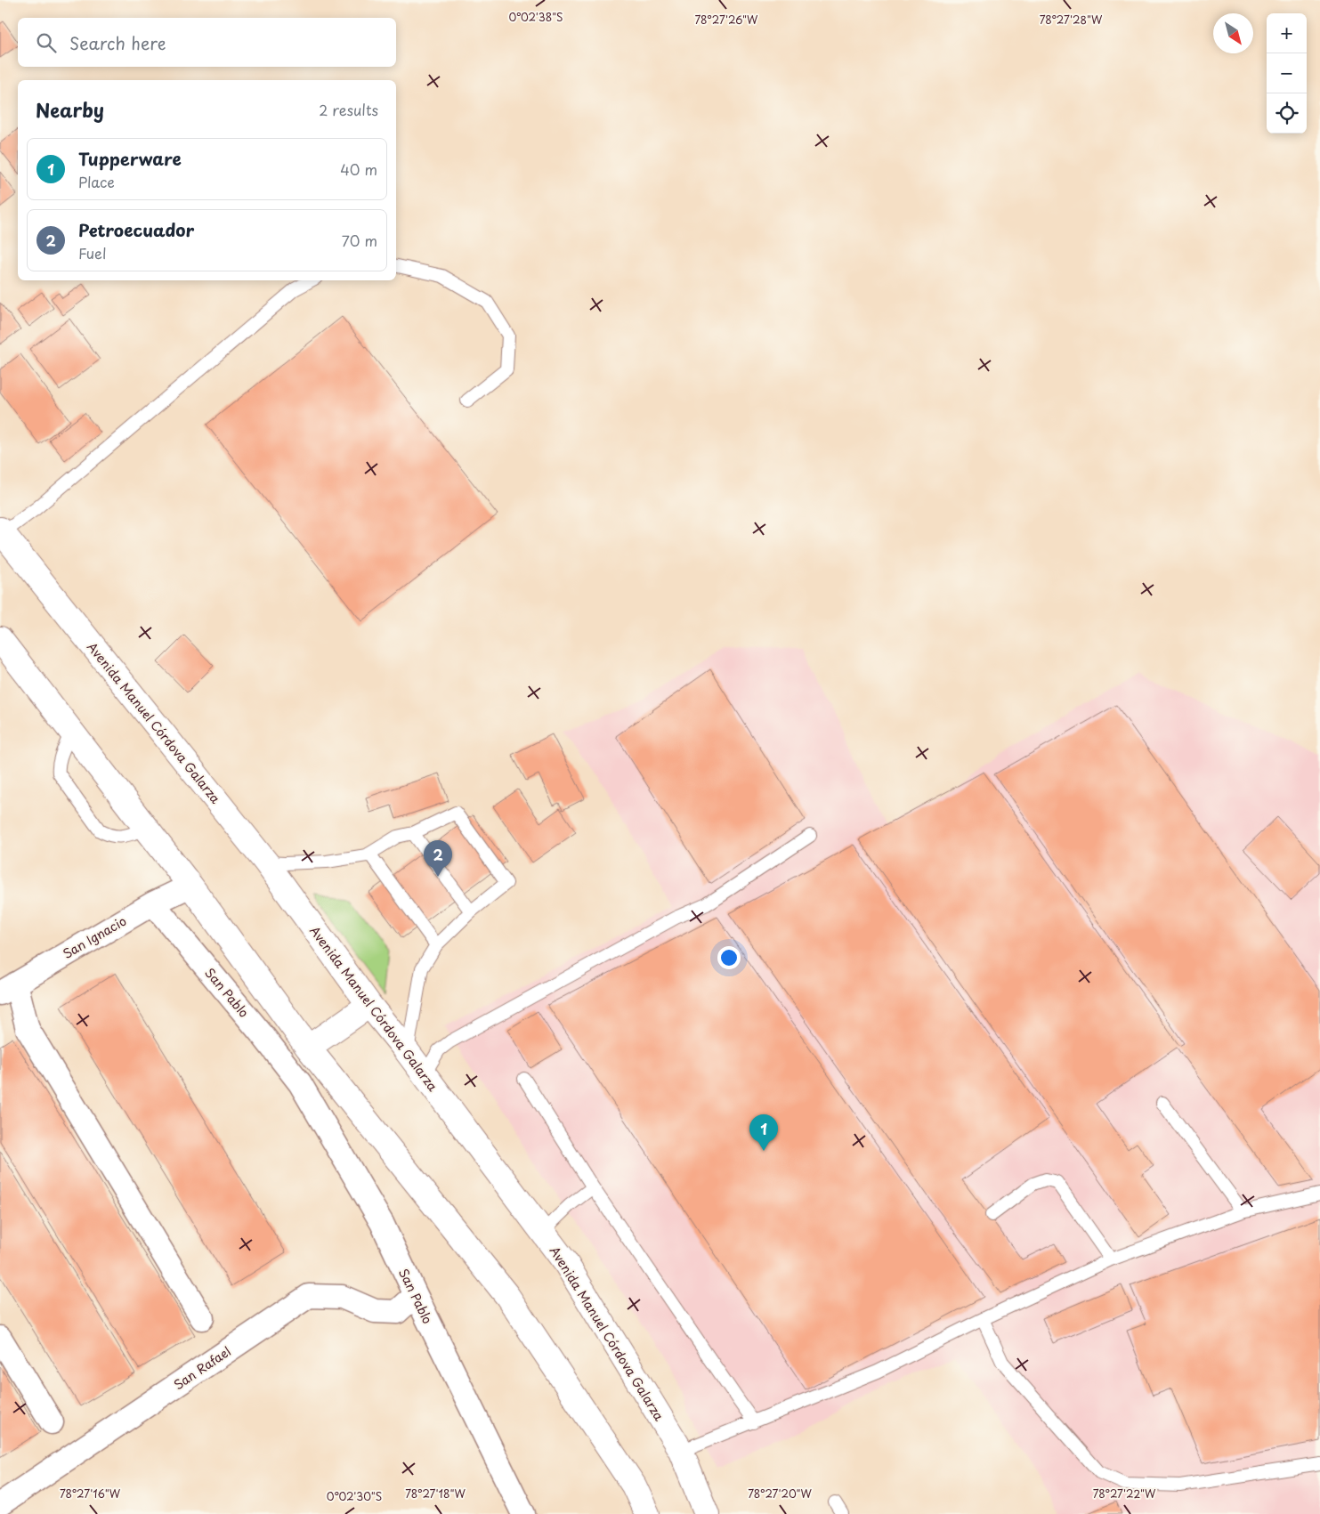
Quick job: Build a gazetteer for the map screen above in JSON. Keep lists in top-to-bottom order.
{
  "streets": {
    "main road": ["Avenida Manuel Córdova Galarza"],
    "street": ["San Ignacio", "San Pablo", "San Rafael"]
  },
  "crossings": [
    ["San Ignacio", "San Pablo"],
    ["San Pablo", "San Rafael"]
  ],
  "north": "bottom right",
  "page": {
    "map_buttons": ["+", "−"],
    "search": "Search here",
    "heading": ["Nearby", "2 results"],
    "list": [
      {
        "mark": "1",
        "name": "Tupperware",
        "note": "Place",
        "value": "40 m"
      },
      {
        "mark": "2",
        "name": "Petroecuador",
        "note": "Fuel",
        "value": "70 m"
      }
    ],
    "pins": ["2", "1"]
  },
  "coordinates": [
    "0°02'38\"S",
    "78°27'26\"W",
    "78°27'28\"W",
    "78°27'16\"W",
    "78°27'18\"W",
    "78°27'20\"W",
    "78°27'22\"W",
    "0°02'30\"S"
  ]
}
